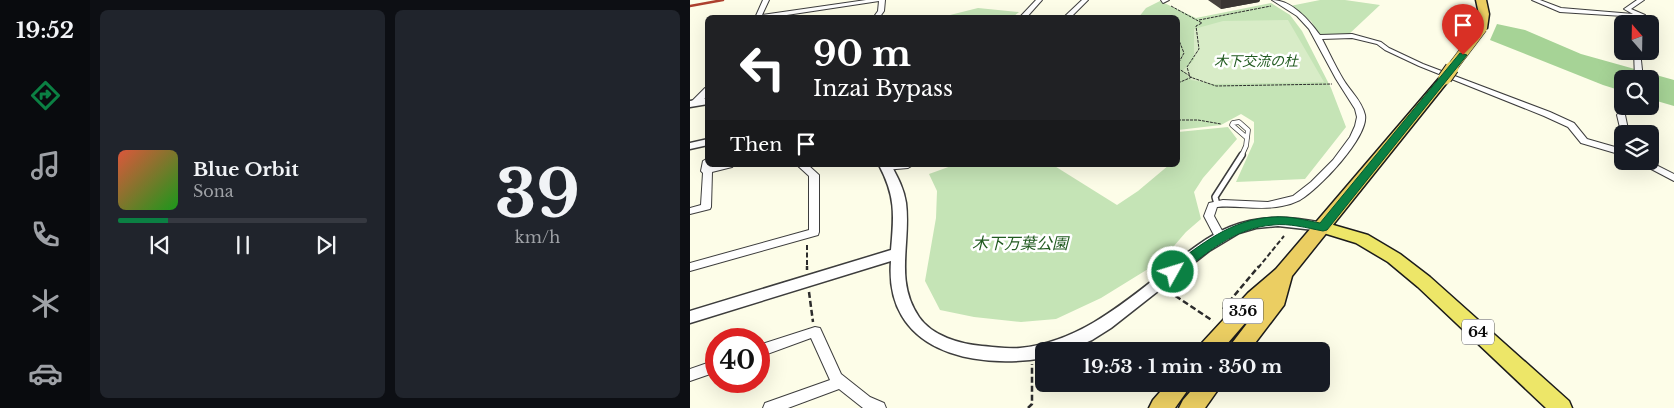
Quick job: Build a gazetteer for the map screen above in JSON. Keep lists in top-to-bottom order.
{
  "streets": {
    "highway": ["356"],
    "main road": ["64"]
  },
  "crossings": [
    ["356", "64"]
  ],
  "parks": ["木下交流の杜", "木下万葉公園"],
  "north": "top",
  "page": {
    "tabs": "19:52",
    "tile": ["39", "km/h"],
    "turn": ["90 m", "Inzai Bypass"],
    "then": "Then",
    "song": ["Blue Orbit", "Sona"],
    "limit": "40",
    "trip": "19:53 · 1 min · 350 m"
  }
}
